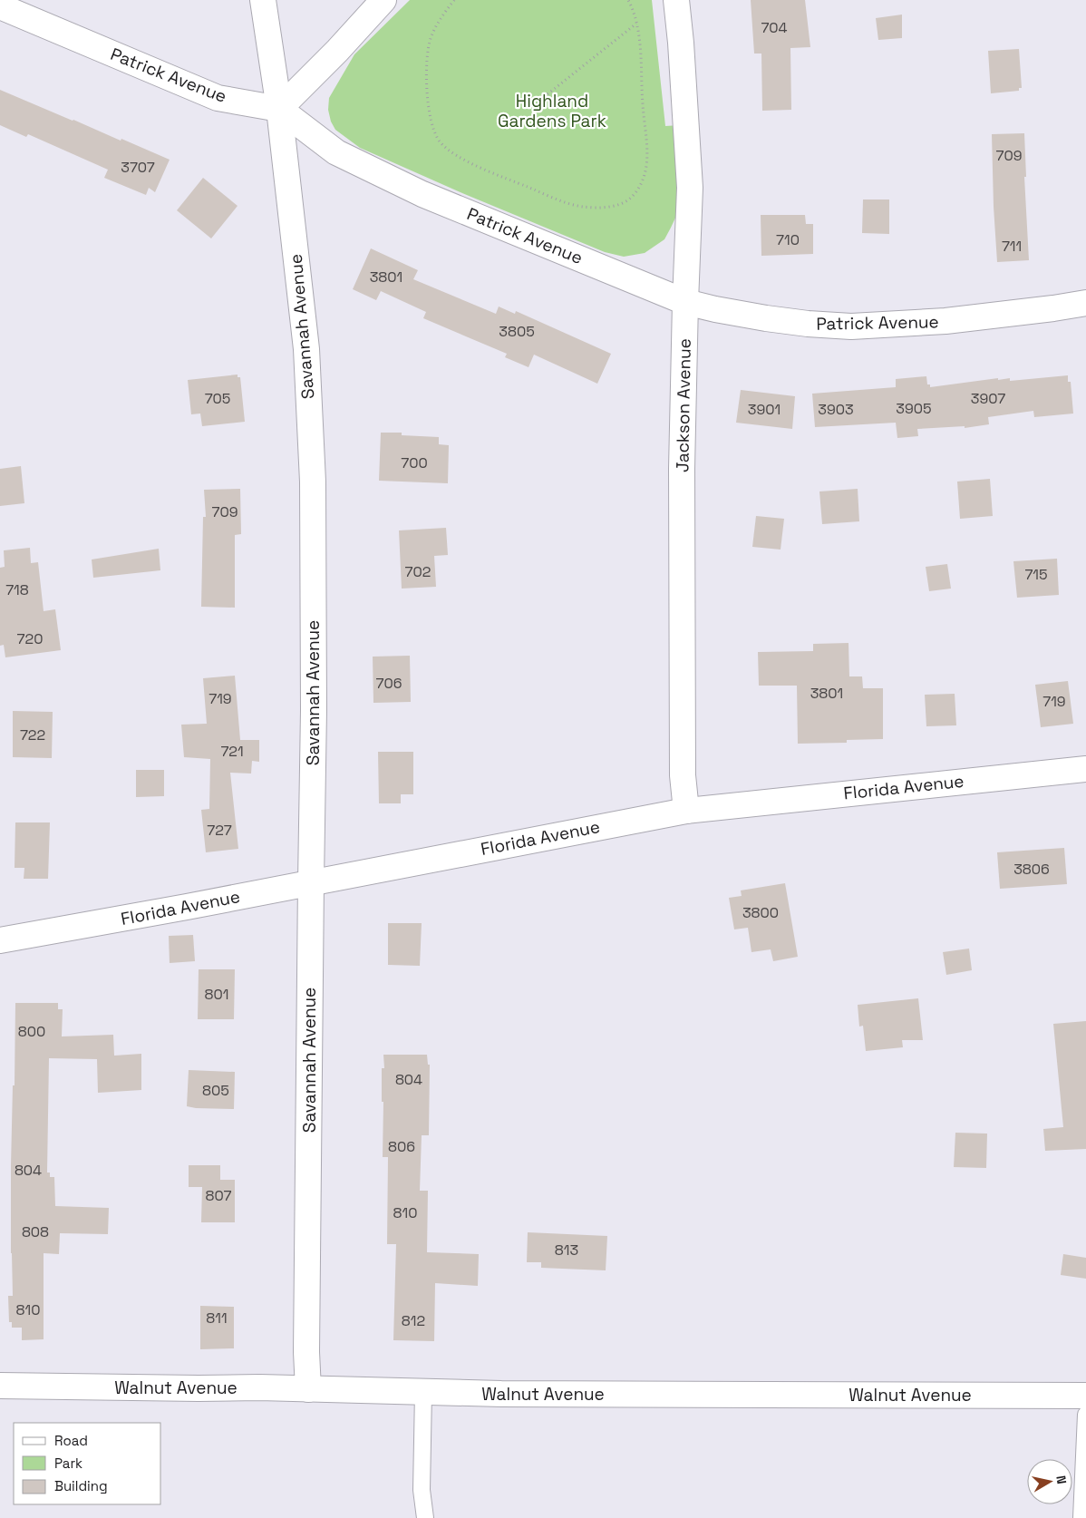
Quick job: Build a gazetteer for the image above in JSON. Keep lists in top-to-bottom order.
{
  "streets": {
    "street": [
      "Patrick Avenue",
      "Savannah Avenue",
      "Jackson Avenue",
      "Florida Avenue",
      "Walnut Avenue"
    ]
  },
  "crossings": [
    ["Patrick Avenue", "Savannah Avenue"],
    ["Patrick Avenue", "Jackson Avenue"],
    ["Savannah Avenue", "Florida Avenue"],
    ["Savannah Avenue", "Walnut Avenue"],
    ["Jackson Avenue", "Florida Avenue"]
  ],
  "parks": ["Highland Gardens Park"],
  "house_numbers": [
    "704",
    "709",
    "3707",
    "710",
    "711",
    "3801",
    "3805",
    "705",
    "3907",
    "3905",
    "3901",
    "3903",
    "700",
    "709",
    "702",
    "715",
    "718",
    "720",
    "706",
    "3801",
    "719",
    "719",
    "722",
    "721",
    "727",
    "3806",
    "3800",
    "801",
    "800",
    "804",
    "805",
    "806",
    "804",
    "807",
    "810",
    "808",
    "813",
    "810",
    "811",
    "812"
  ],
  "legend": ["Road", "Park", "Building"],
  "north": "right"
}
